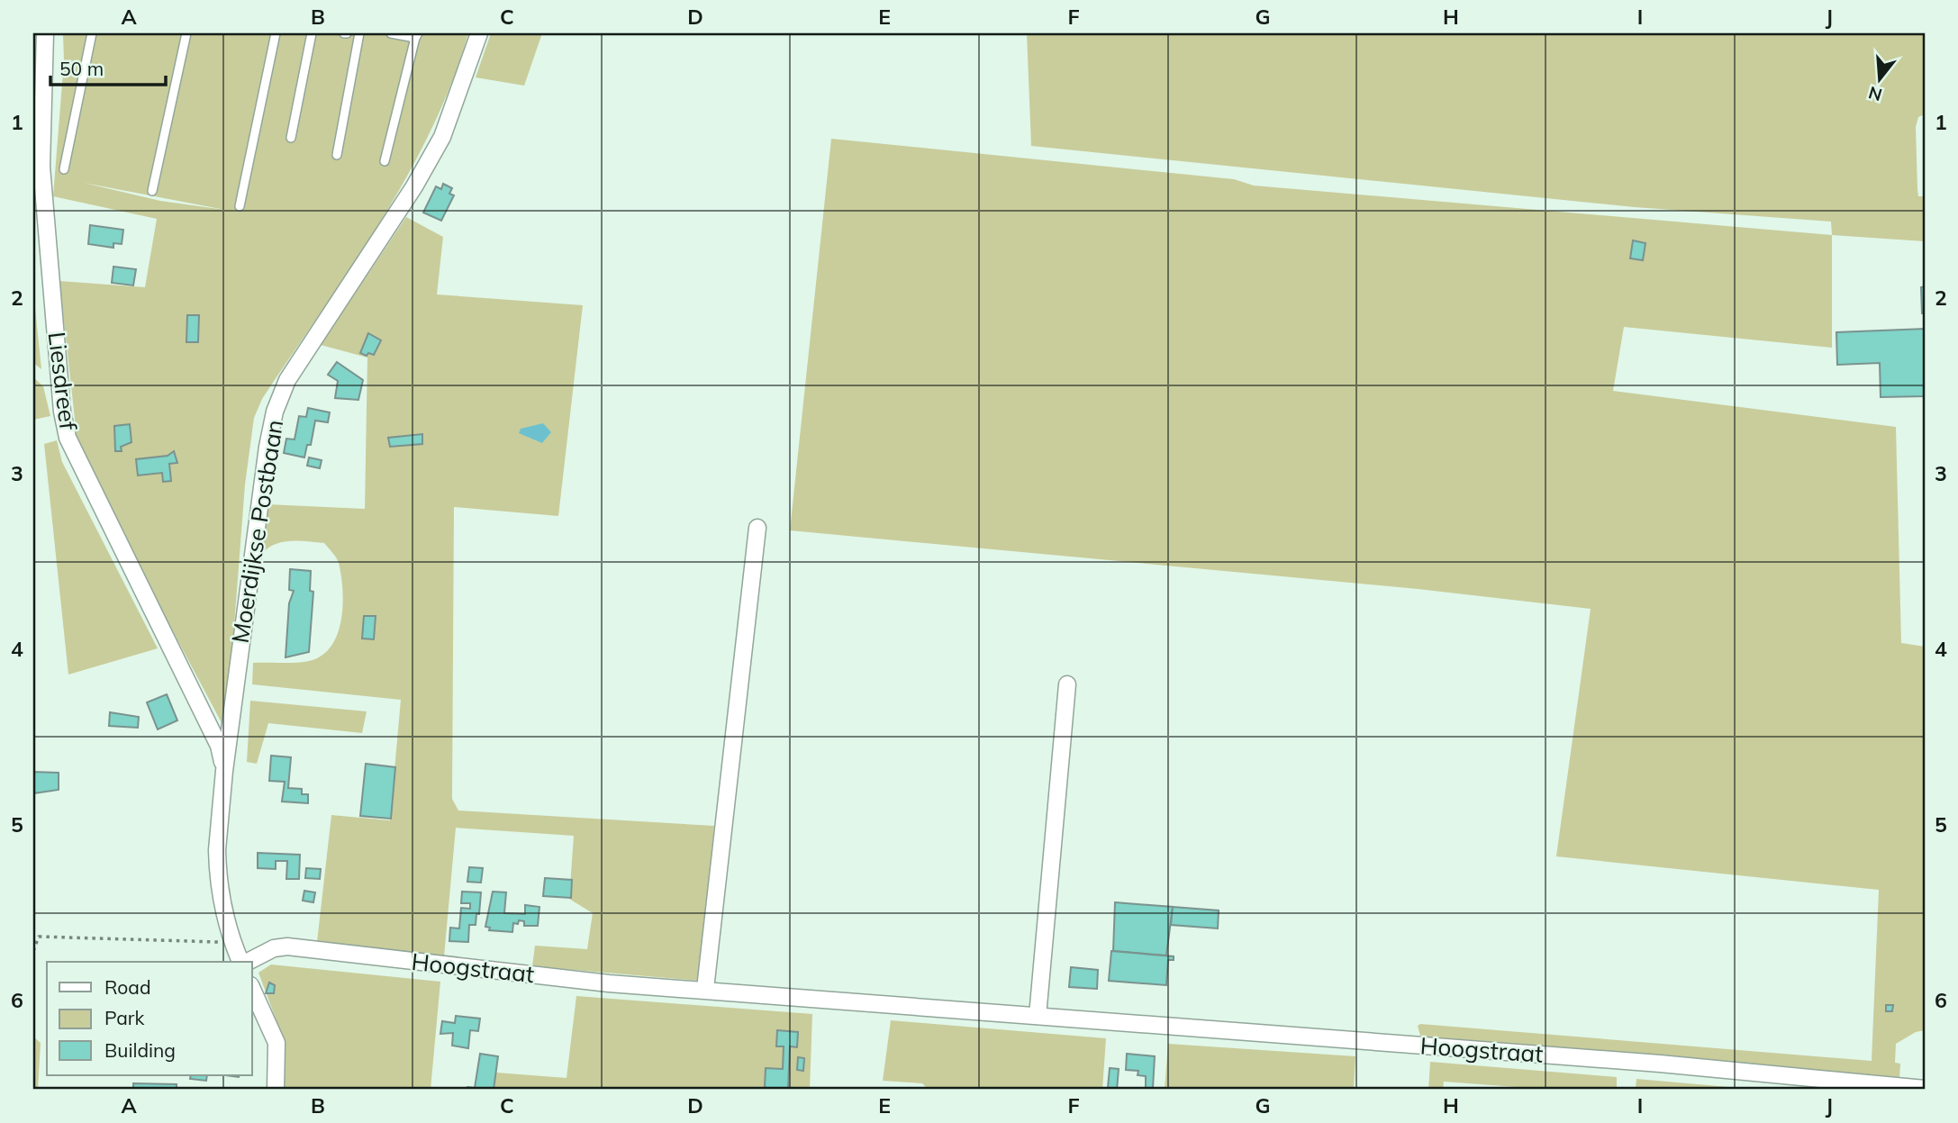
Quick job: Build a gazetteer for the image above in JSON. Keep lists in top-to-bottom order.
{
  "streets": {
    "street": ["Liesdreef", "Moerdijkse Postbaan", "Hoogstraat"]
  },
  "crossings": [
    ["Liesdreef", "Moerdijkse Postbaan"]
  ],
  "legend": ["Road", "Park", "Building"],
  "scale_bar": "50 m",
  "north": "bottom",
  "grid": {
    "columns": [
      "A",
      "B",
      "C",
      "D",
      "E",
      "F",
      "G",
      "H",
      "I",
      "J"
    ],
    "rows": [
      "1",
      "2",
      "3",
      "4",
      "5",
      "6"
    ]
  }
}
